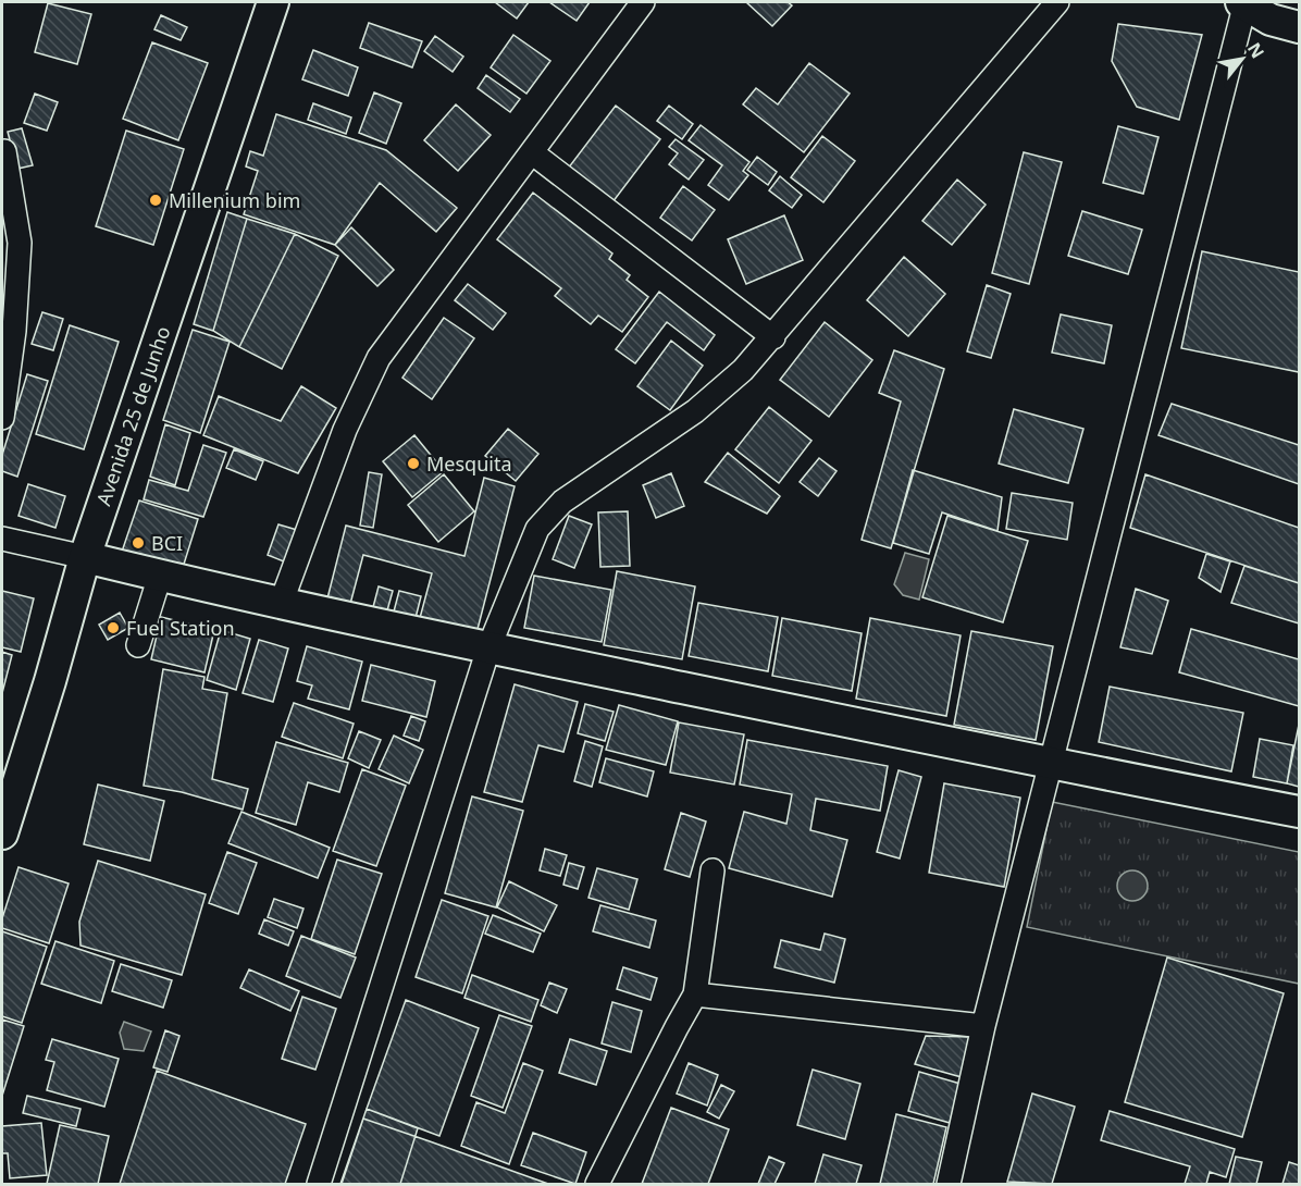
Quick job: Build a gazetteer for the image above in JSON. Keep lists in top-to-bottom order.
{
  "streets": {
    "street": ["Avenida 25 de Junho"]
  },
  "places": [
    "Millenium bim",
    "Mesquita",
    "BCI",
    "Fuel Station"
  ],
  "north": "top right"
}
